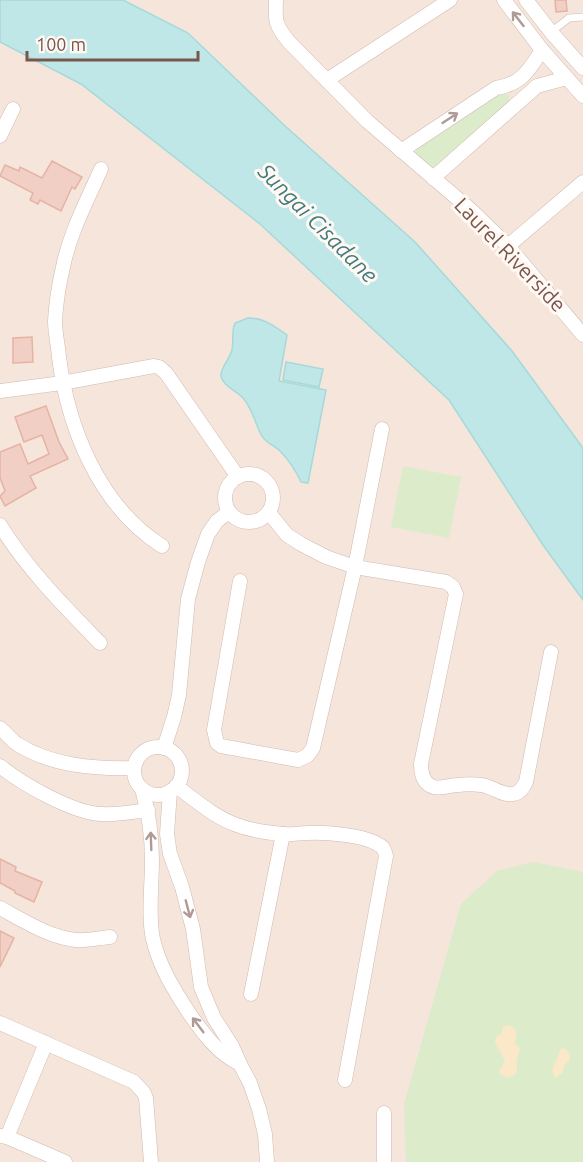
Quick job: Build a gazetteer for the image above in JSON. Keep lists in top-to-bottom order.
{
  "streets": {
    "street": ["Laurel Riverside"]
  },
  "water": ["Sungai Cisadane"],
  "scale_bar": "100 m"
}
